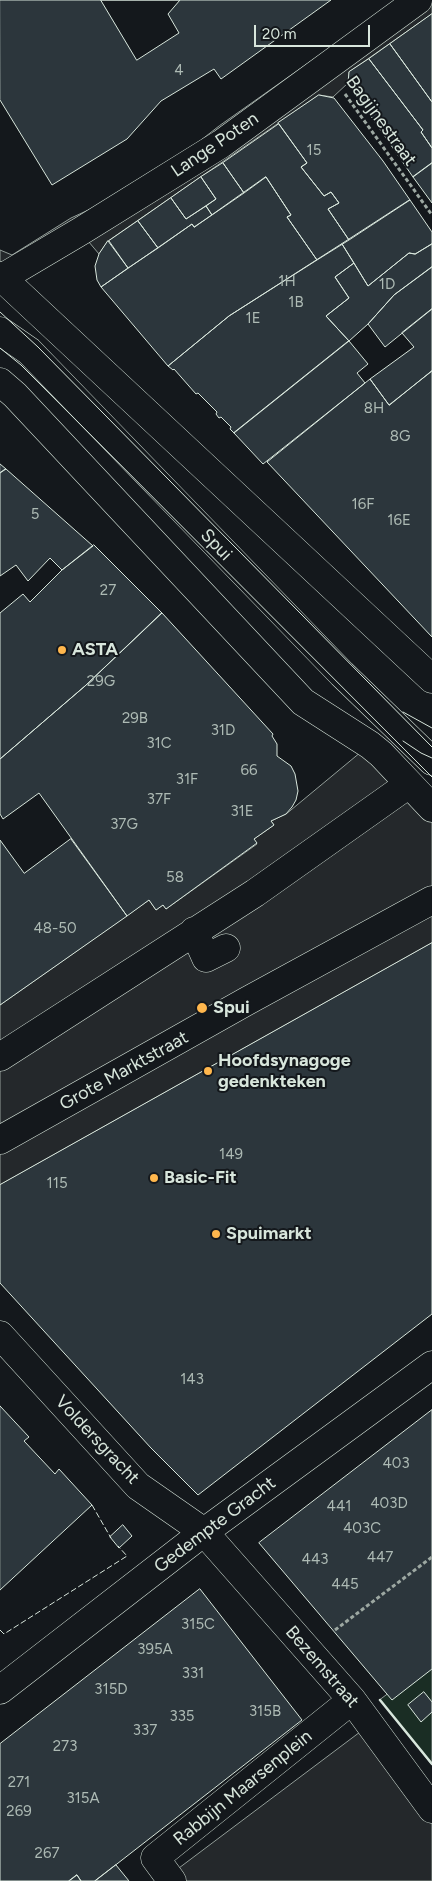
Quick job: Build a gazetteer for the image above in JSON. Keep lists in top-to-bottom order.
{
  "streets": {
    "street": [
      "Lange Poten",
      "Spui",
      "Grote Marktstraat",
      "Voldersgracht",
      "Gedempte Gracht",
      "Bezemstraat",
      "Rabbijn Maarsenplein"
    ],
    "path": ["Bagijnestraat"]
  },
  "crossings": [
    ["Bagijnestraat", "Lange Poten"],
    ["Voldersgracht", "Gedempte Gracht"],
    ["Voldersgracht", "Bezemstraat"],
    ["Gedempte Gracht", "Bezemstraat"],
    ["Bezemstraat", "Rabbijn Maarsenplein"]
  ],
  "places": [
    "ASTA",
    "Spui",
    "Hoofdsynagoge gedenkteken",
    "Basic-Fit",
    "Spuimarkt"
  ],
  "house_numbers": [
    "4",
    "15",
    "1H",
    "1D",
    "1B",
    "1E",
    "8H",
    "8G",
    "16F",
    "5",
    "16E",
    "27",
    "29G",
    "29B",
    "31D",
    "31C",
    "66",
    "31F",
    "37F",
    "31E",
    "37G",
    "58",
    "48-50",
    "149",
    "115",
    "143",
    "403",
    "403D",
    "441",
    "403C",
    "447",
    "443",
    "445",
    "315C",
    "395A",
    "331",
    "315D",
    "315B",
    "335",
    "337",
    "273",
    "271",
    "315A",
    "269",
    "267"
  ],
  "scale_bar": "20 m"
}
